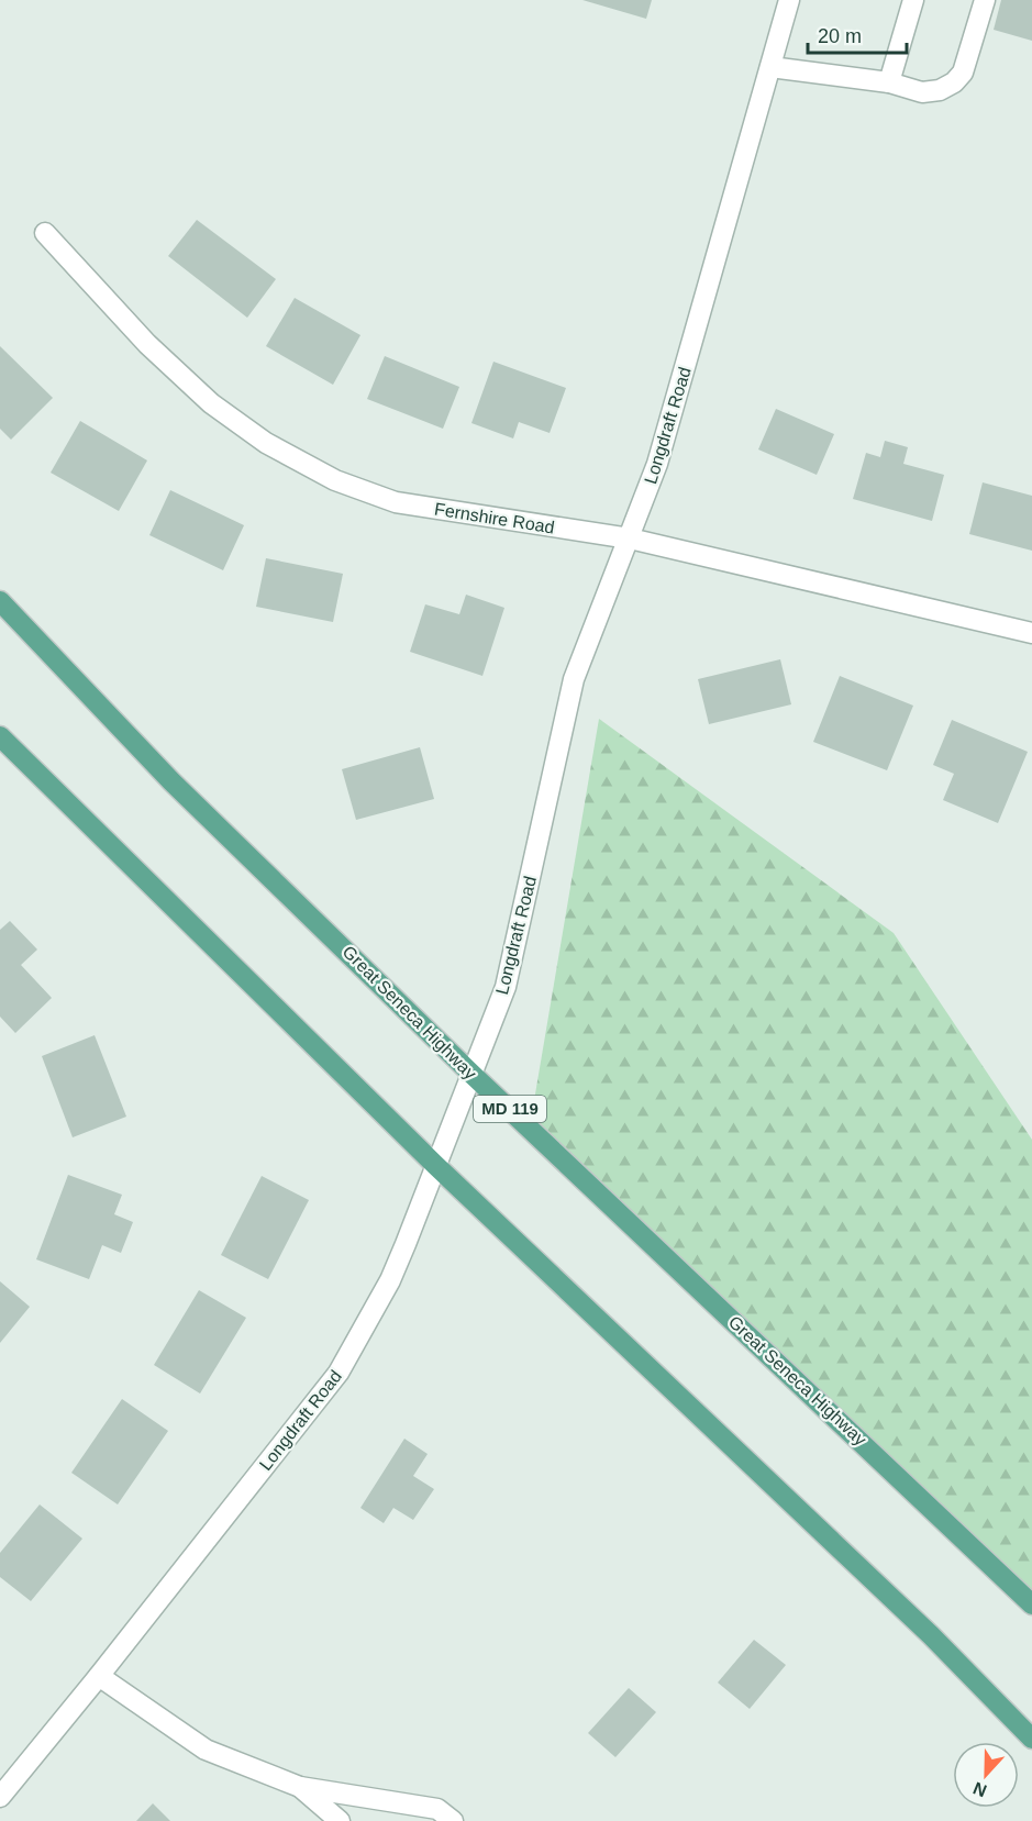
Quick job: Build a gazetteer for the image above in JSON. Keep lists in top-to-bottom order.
{
  "streets": {
    "main road": ["Great Seneca Highway", "MD 119"],
    "street": ["Longdraft Road", "Fernshire Road"]
  },
  "crossings": [
    ["Longdraft Road", "Fernshire Road"],
    ["Longdraft Road", "Great Seneca Highway"]
  ],
  "scale_bar": "20 m",
  "north": "bottom"
}
